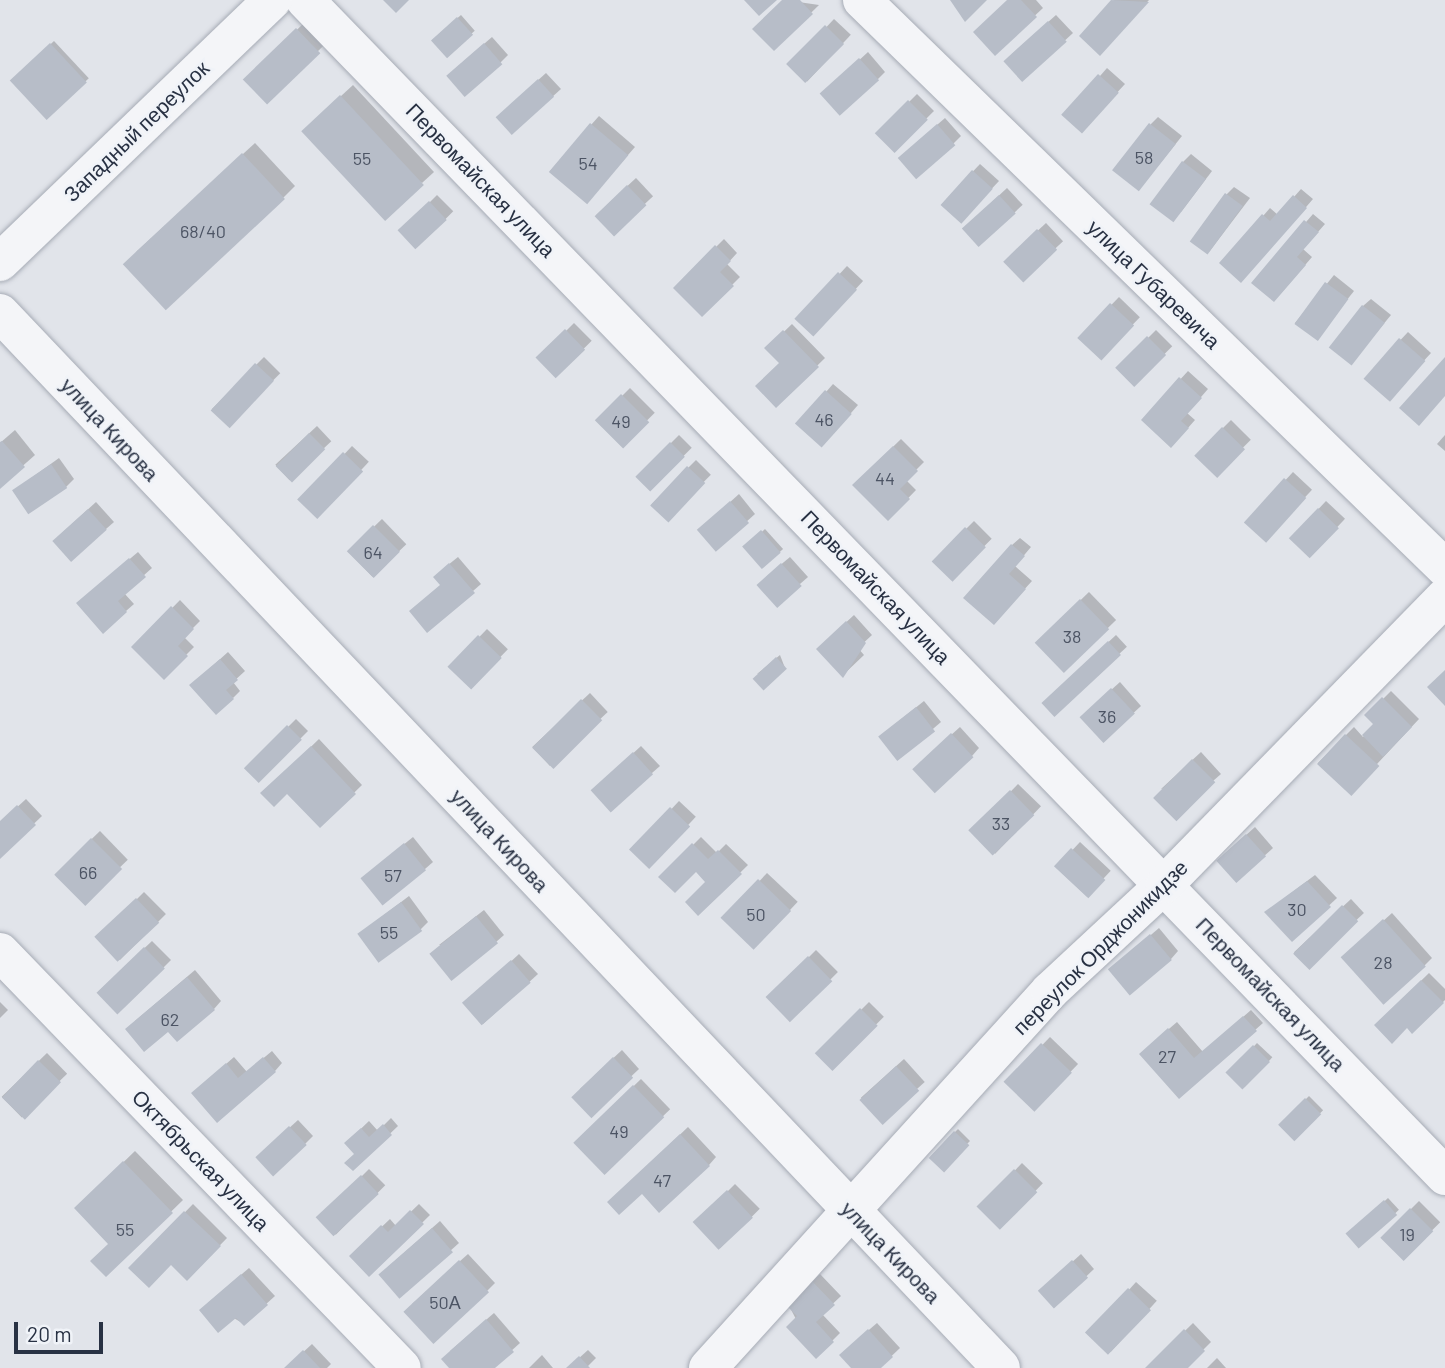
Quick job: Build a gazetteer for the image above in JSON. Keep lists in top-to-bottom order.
{
  "streets": {
    "street": [
      "Западный переулок",
      "Первомайская улица",
      "улица Губаревича",
      "улица Кирова",
      "переулок Орджоникидзе",
      "Октябрьская улица"
    ]
  },
  "crossings": [
    ["Первомайская улица", "переулок Орджоникидзе"],
    ["улица Кирова", "переулок Орджоникидзе"]
  ],
  "house_numbers": [
    "58",
    "55",
    "54",
    "68/40",
    "46",
    "49",
    "44",
    "64",
    "38",
    "36",
    "33",
    "66",
    "57",
    "30",
    "50",
    "55",
    "28",
    "62",
    "27",
    "49",
    "47",
    "55",
    "19",
    "50А"
  ],
  "scale_bar": "20 m"
}
